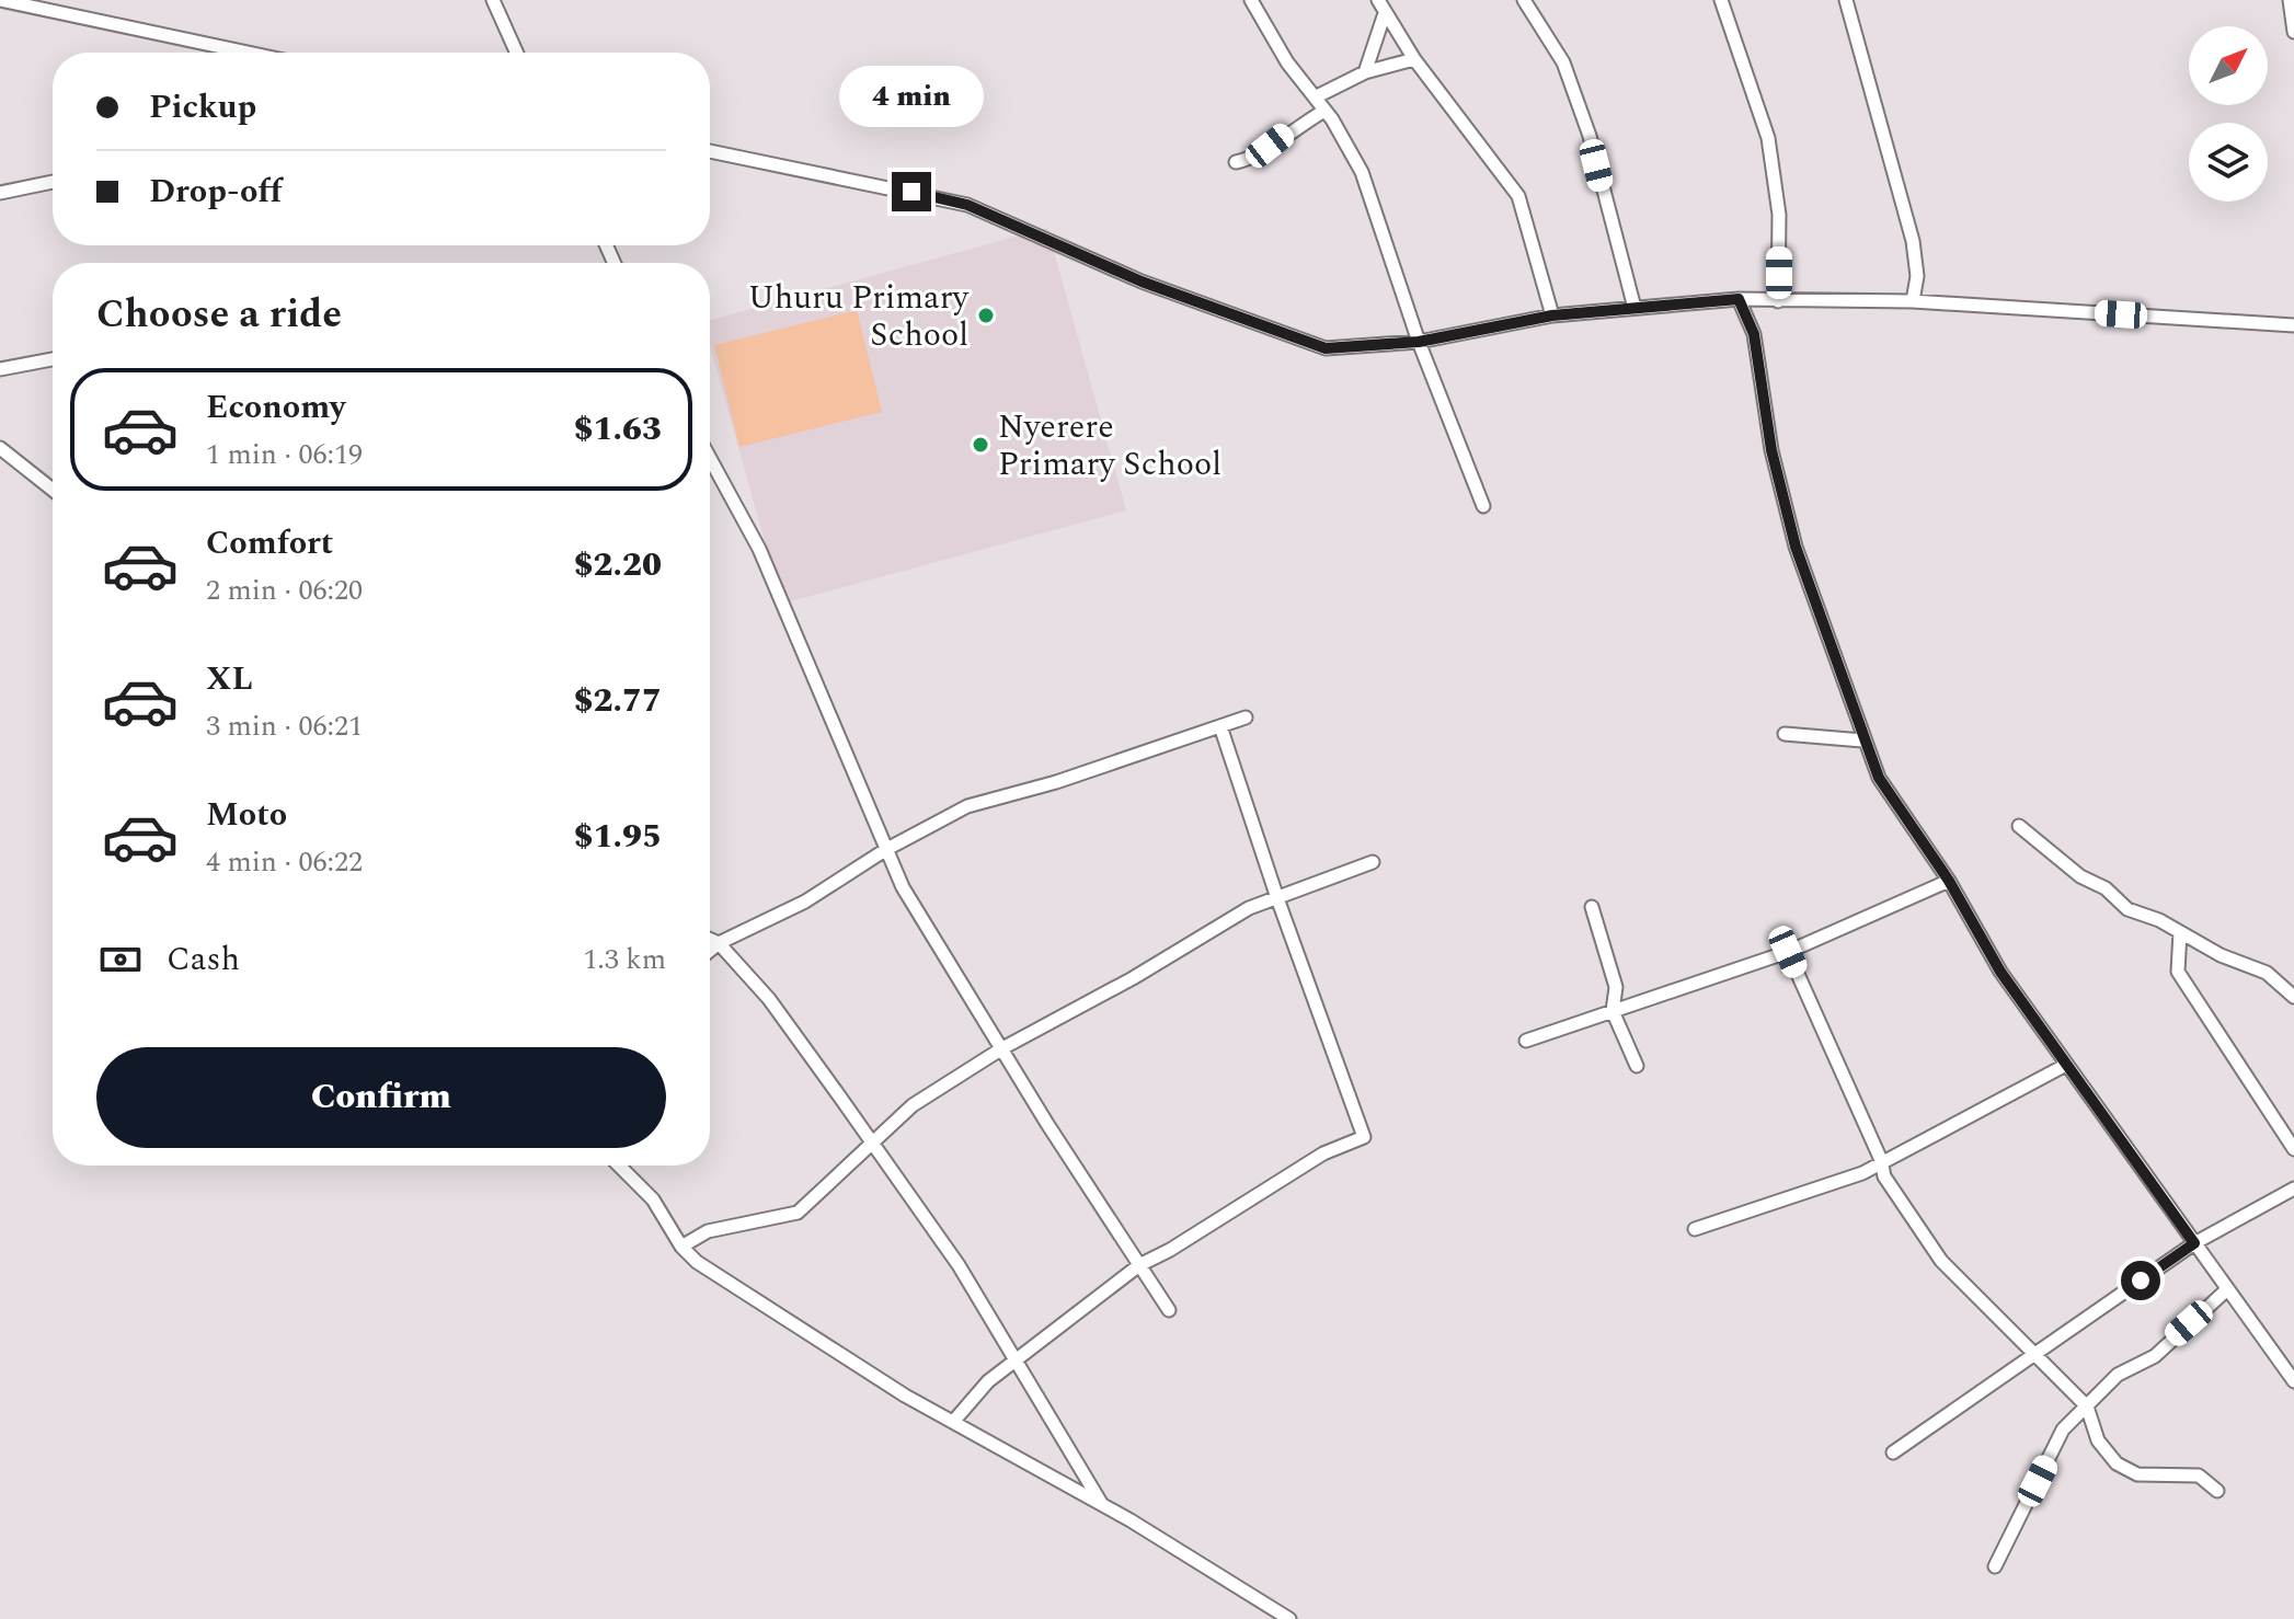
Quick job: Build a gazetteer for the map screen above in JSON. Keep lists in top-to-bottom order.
{
  "places": ["Uhuru Primary School", "Nyerere Primary School"],
  "north": "top right",
  "page": {
    "banner": ["Pickup", "Drop-off"],
    "bubble": "4 min",
    "heading": "Choose a ride",
    "list": [
      {
        "name": "Economy",
        "note": "1 min · 06:19",
        "value": "$1.63"
      },
      {
        "name": "Comfort",
        "note": "2 min · 06:20",
        "value": "$2.20"
      },
      {
        "name": "XL",
        "note": "3 min · 06:21",
        "value": "$2.77"
      },
      {
        "name": "Moto",
        "note": "4 min · 06:22",
        "value": "$1.95"
      }
    ],
    "pay": ["Cash", "1.3 km"],
    "buttons": "Confirm"
  }
}
